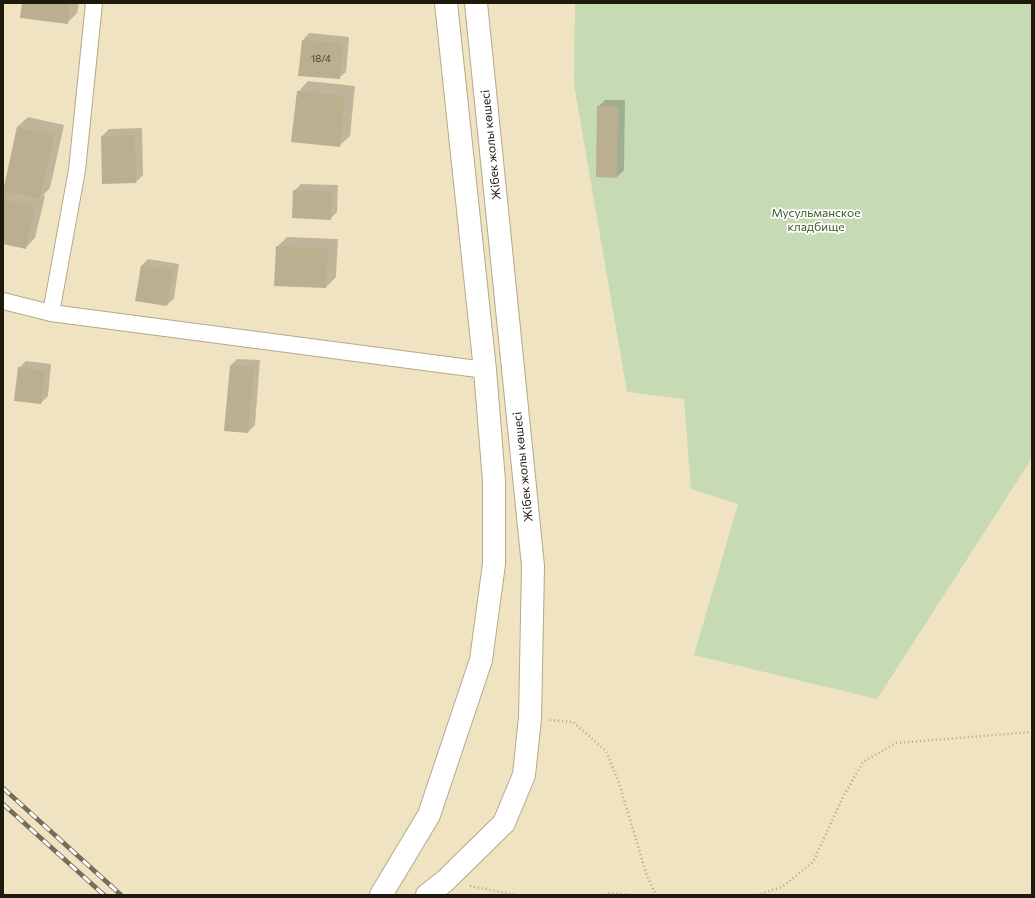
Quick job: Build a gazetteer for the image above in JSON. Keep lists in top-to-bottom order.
{
  "streets": {
    "main road": ["Жібек жолы көшесі"]
  },
  "parks": ["Мусульманское кладбище"],
  "house_numbers": ["18/4"]
}
